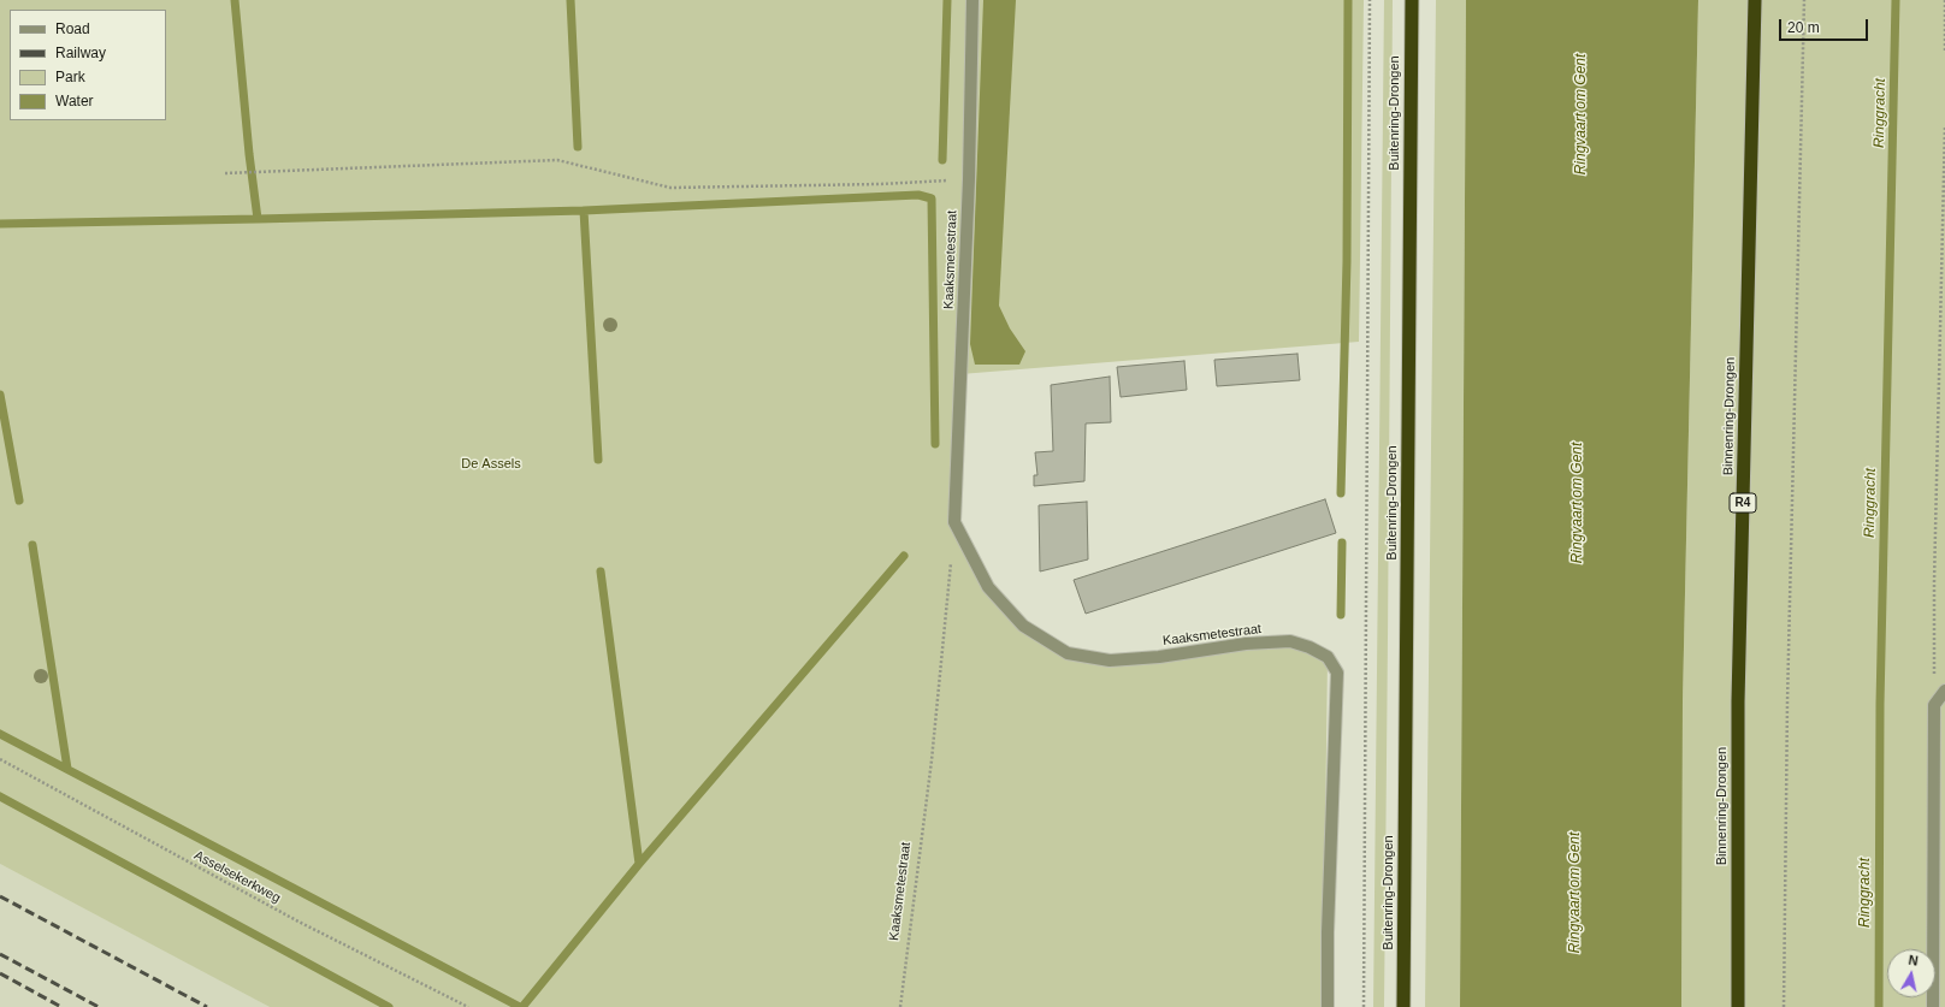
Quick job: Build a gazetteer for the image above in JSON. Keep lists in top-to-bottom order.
{
  "streets": {
    "highway": ["Buitenring-Drongen", "Binnenring-Drongen", "R4"],
    "street": ["Kaaksmetestraat"],
    "path": ["Asselsekerkweg"]
  },
  "water": ["Ringgracht", "Ringvaart om Gent"],
  "parks": ["De Assels"],
  "legend": [
    "Road",
    "Railway",
    "Park",
    "Water"
  ],
  "scale_bar": "20 m",
  "north": "top"
}
